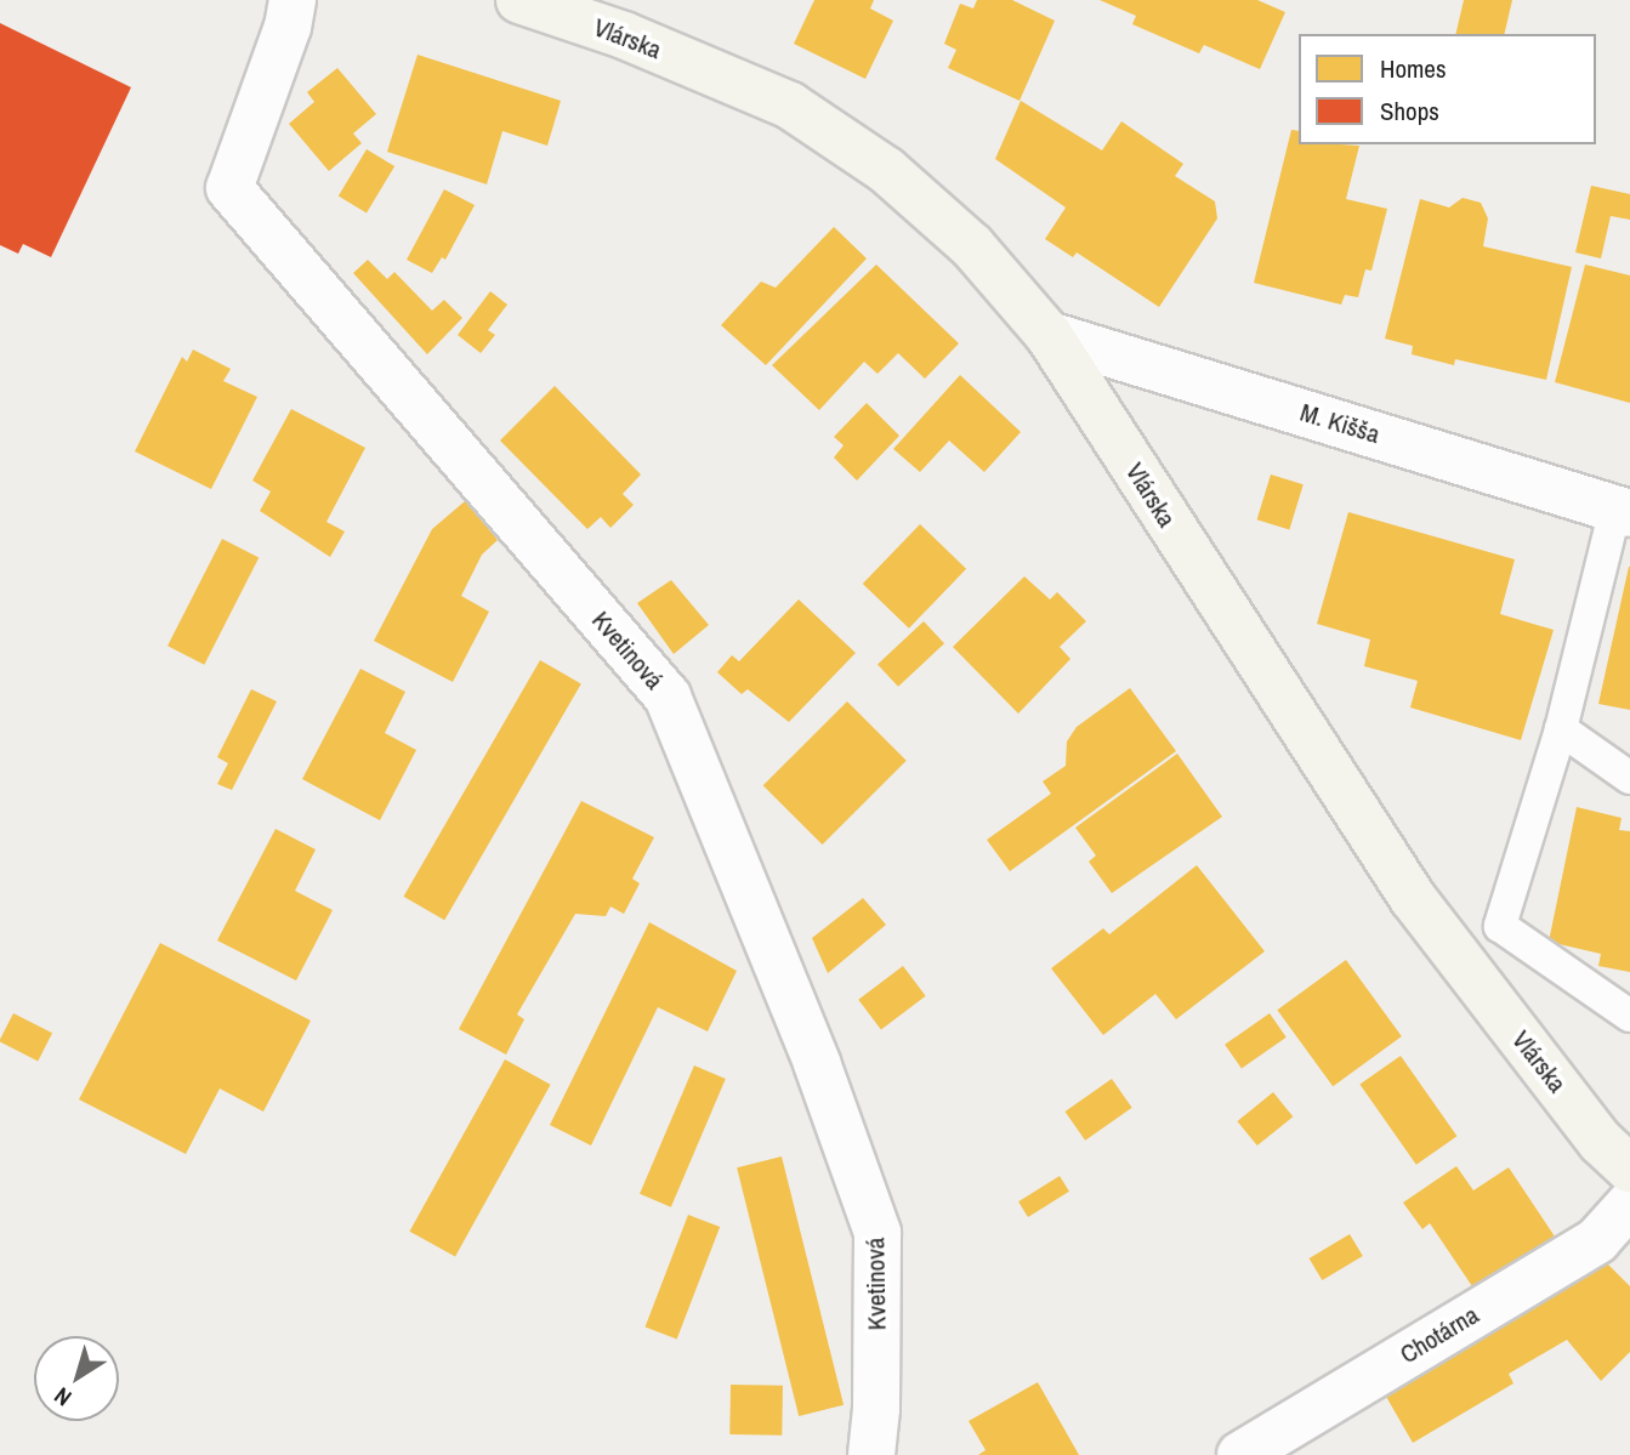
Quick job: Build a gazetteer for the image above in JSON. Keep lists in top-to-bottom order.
{
  "streets": {
    "main road": ["Vlárska"],
    "street": ["M. Kišša", "Kvetinová", "Chotárna"]
  },
  "crossings": [
    ["Vlárska", "M. Kišša"]
  ],
  "legend": ["Homes", "Shops"],
  "north": "bottom left"
}
